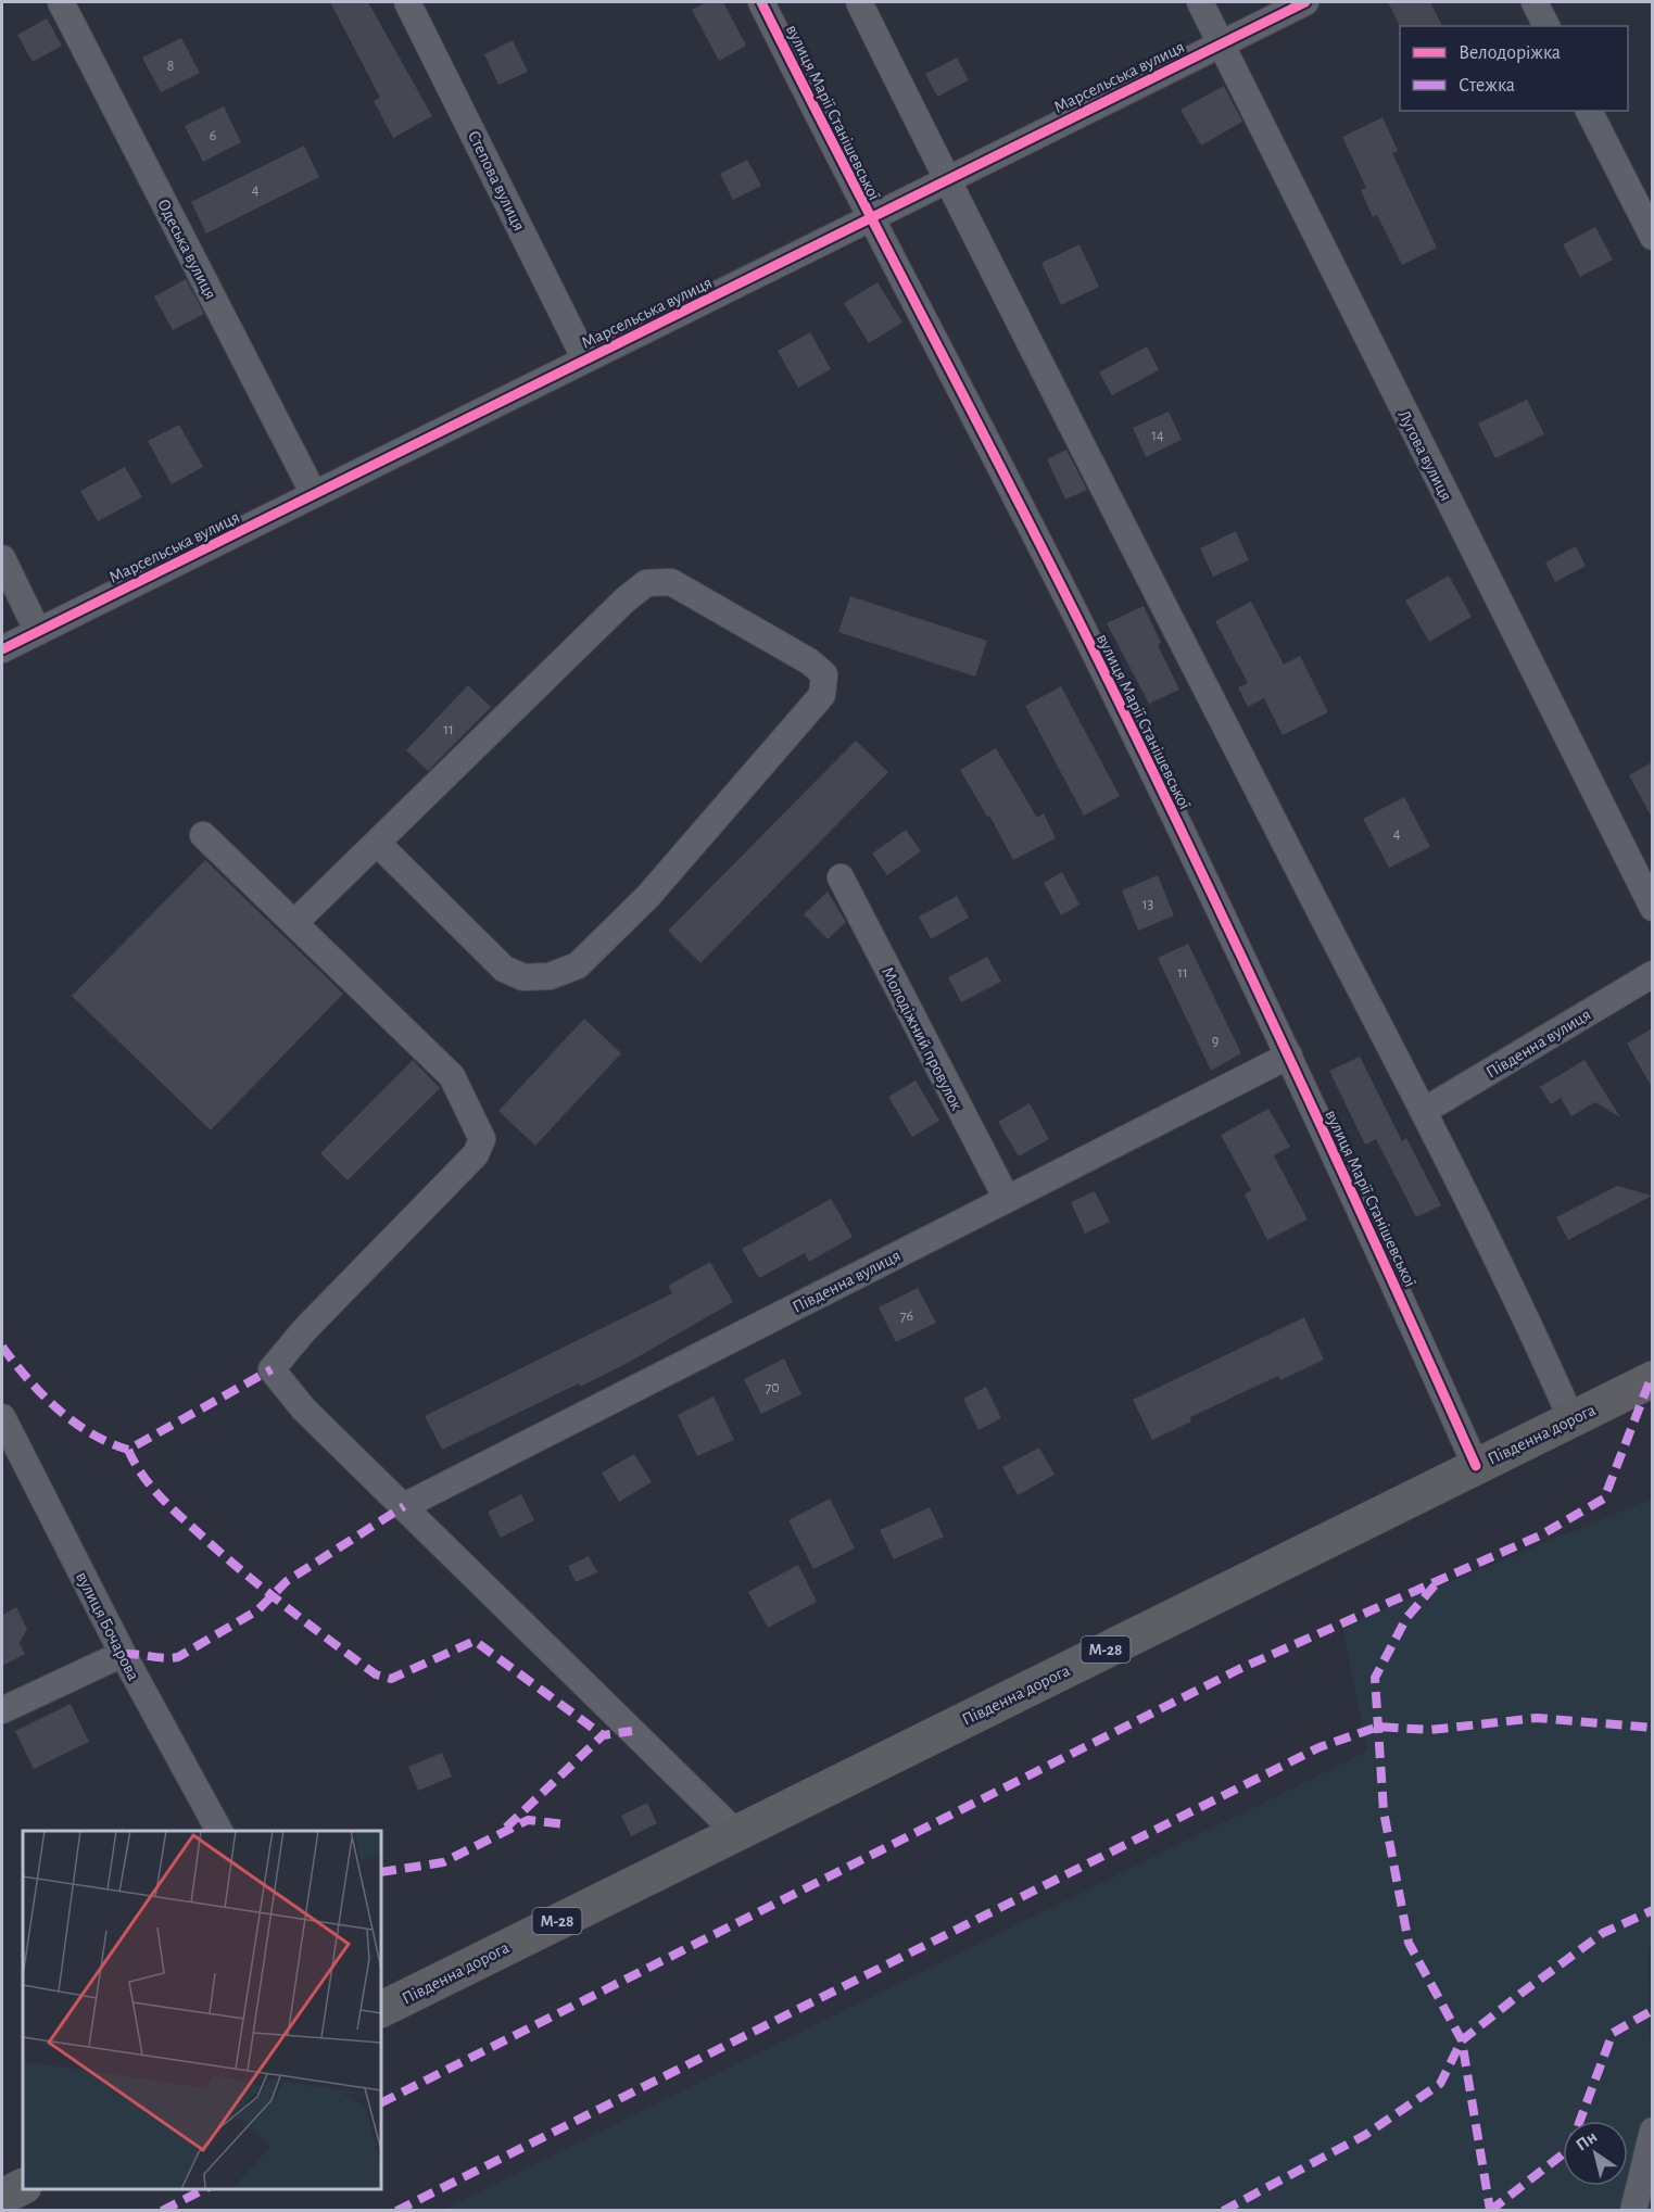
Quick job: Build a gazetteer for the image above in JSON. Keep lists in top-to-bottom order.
{
  "streets": {
    "highway": ["Південна дорога", "М-28"],
    "street": [
      "Марсельська вулиця",
      "вулиця Марії Станішевської",
      "Степова вулиця",
      "Одеська вулиця",
      "Лугова вулиця",
      "Молодіжний провулок",
      "Південна вулиця",
      "вулиця Бочарова"
    ]
  },
  "crossings": [
    ["Марсельська вулиця", "вулиця Марії Станішевської"],
    ["Марсельська вулиця", "Степова вулиця"],
    ["Марсельська вулиця", "Одеська вулиця"],
    ["Марсельська вулиця", "Лугова вулиця"],
    ["вулиця Марії Станішевської", "Південна вулиця"],
    ["вулиця Марії Станішевської", "Південна дорога"],
    ["Молодіжний провулок", "Південна вулиця"]
  ],
  "house_numbers": [
    "8",
    "6",
    "4",
    "14",
    "11",
    "4",
    "13",
    "11",
    "9",
    "76",
    "70"
  ],
  "legend": ["Велодоріжка", "Стежка"],
  "north": "top left"
}
